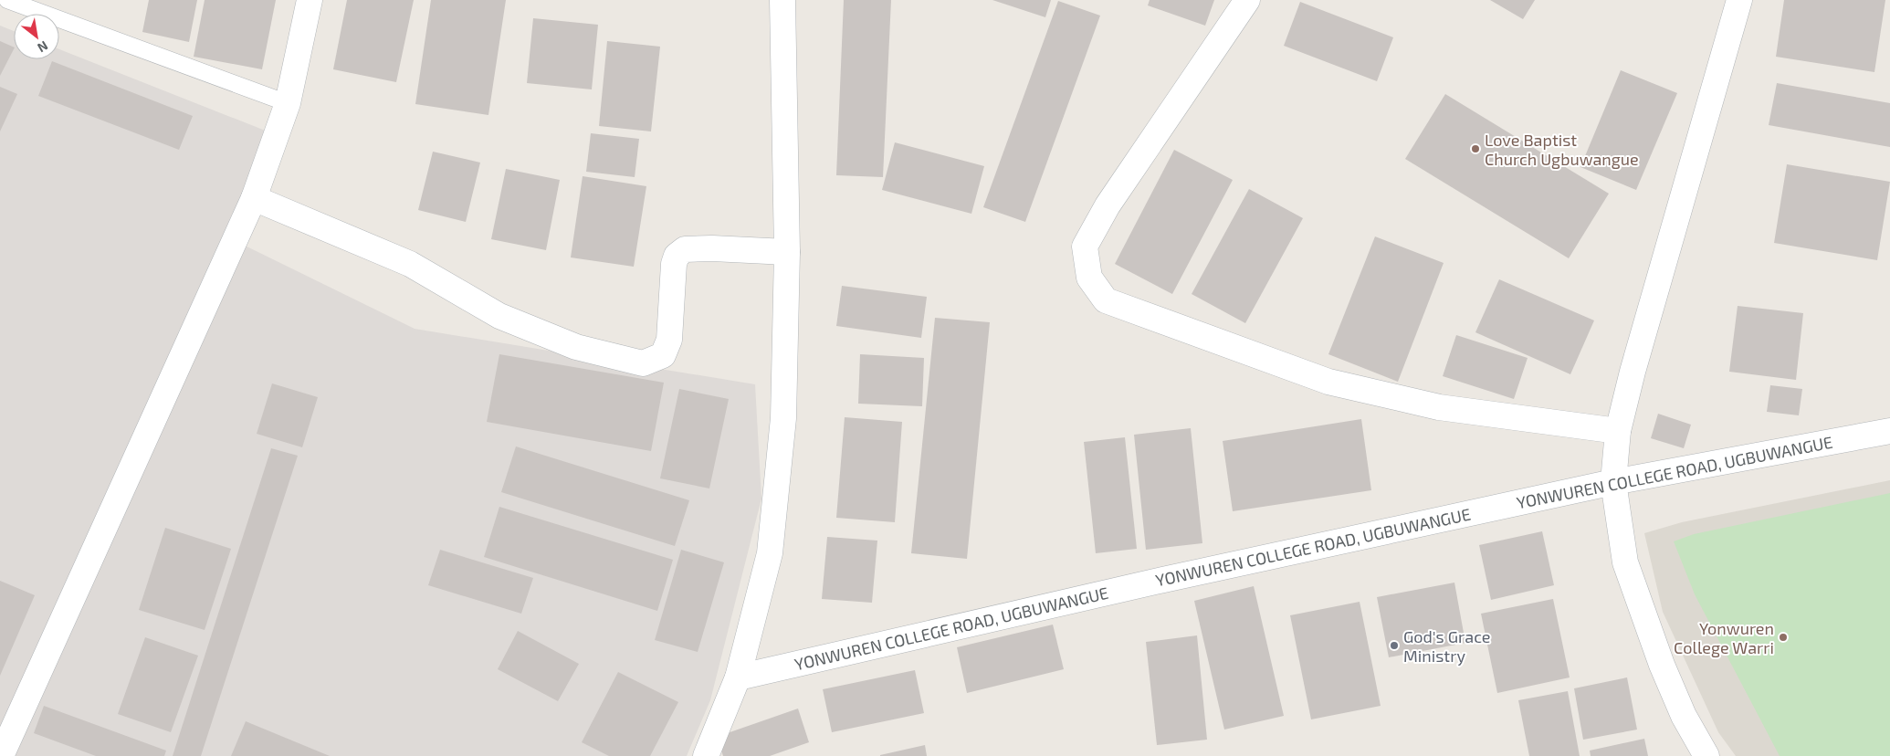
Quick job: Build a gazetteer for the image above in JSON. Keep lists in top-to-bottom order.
{
  "streets": {
    "street": ["YONWUREN COLLEGE ROAD, UGBUWANGUE"]
  },
  "places": ["Love Baptist Church Ugbuwangue", "Yonwuren College Warri", "God's Grace Ministry"],
  "north": "bottom right"
}
